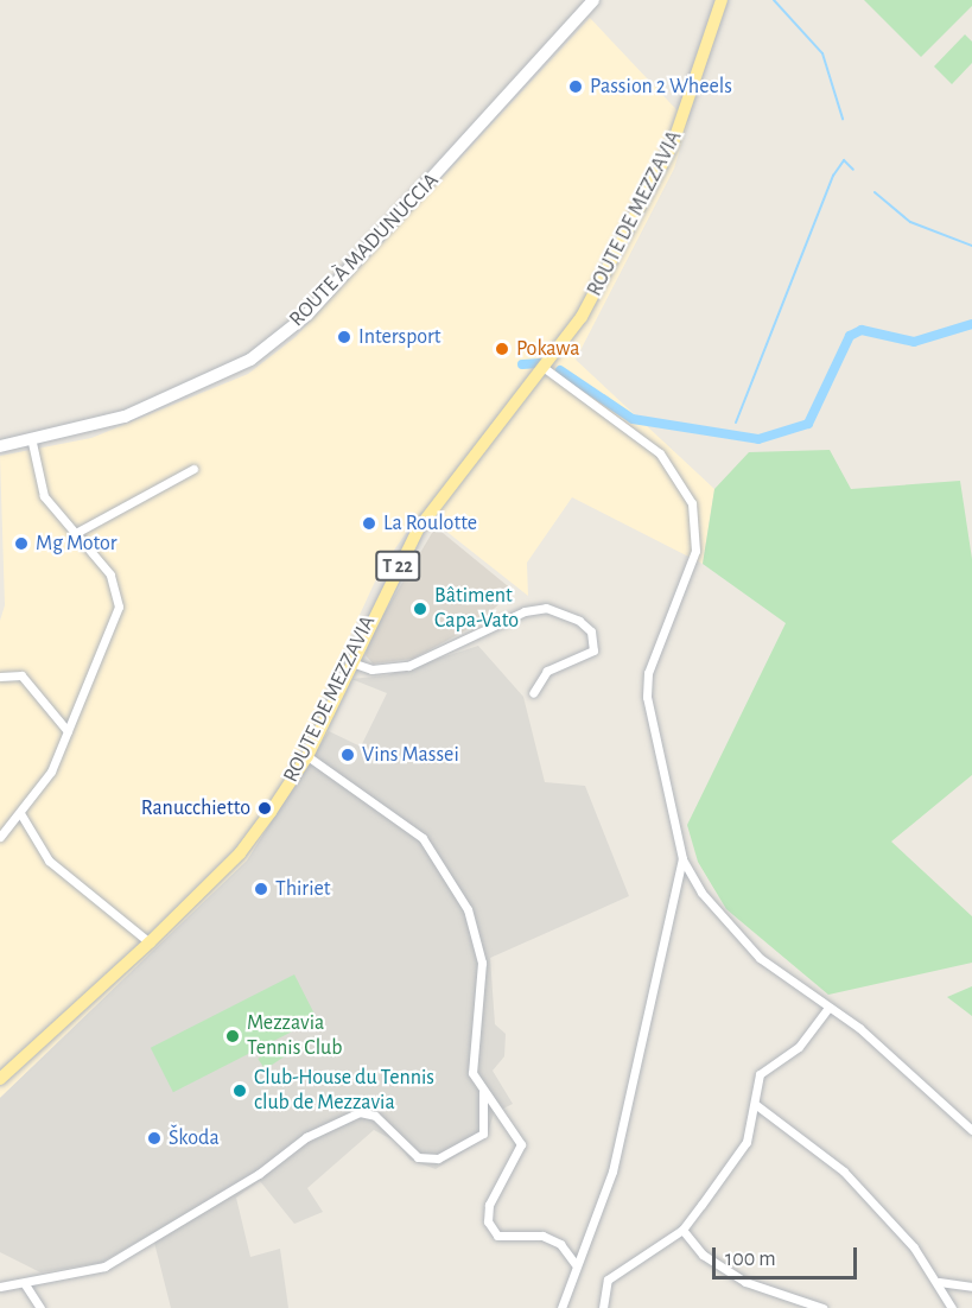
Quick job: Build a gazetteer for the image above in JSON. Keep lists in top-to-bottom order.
{
  "streets": {
    "main road": ["ROUTE DE MEZZAVIA", "ROUTE À MADUNUCCIA", "T 22"]
  },
  "places": [
    "Passion 2 Wheels",
    "Intersport",
    "Pokawa",
    "La Roulotte",
    "Mg Motor",
    "Bâtiment Capa-Vato",
    "Vins Massei",
    "Ranucchietto",
    "Thiriet",
    "Mezzavia Tennis Club",
    "Club-House du Tennis club de Mezzavia",
    "Škoda"
  ],
  "scale_bar": "100 m"
}
